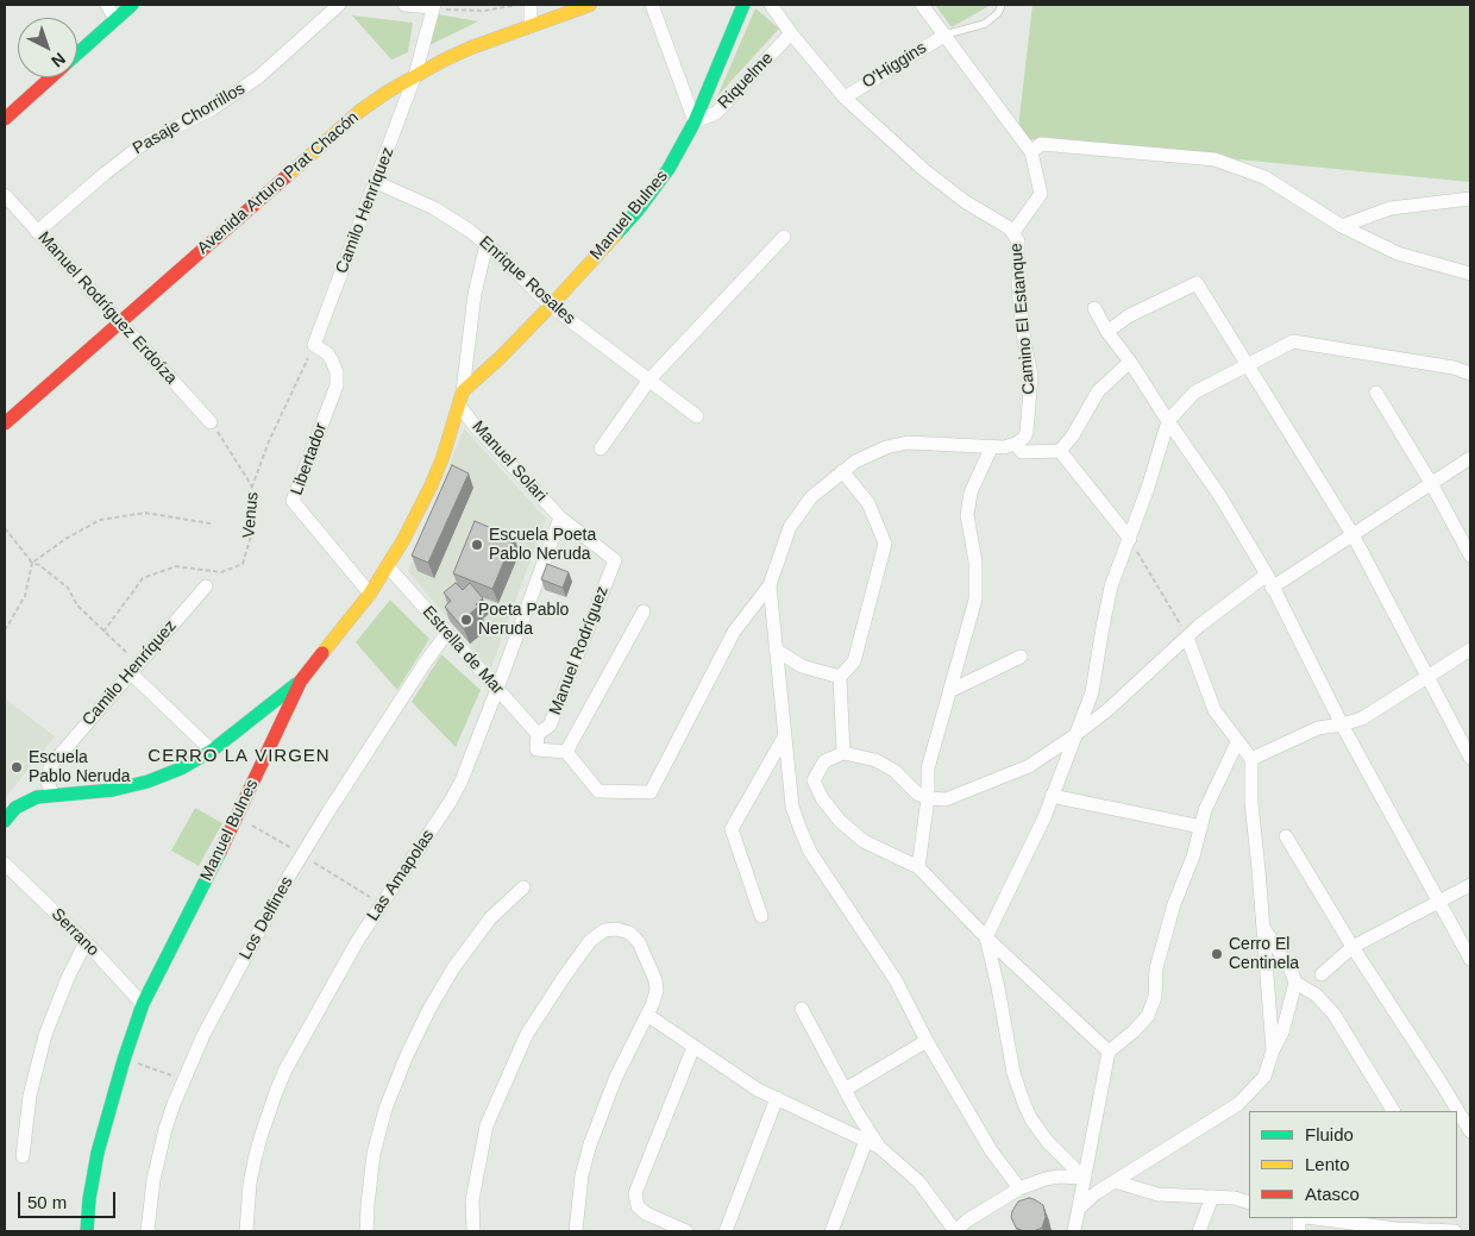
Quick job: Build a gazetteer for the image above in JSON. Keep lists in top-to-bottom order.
{
  "streets": {
    "street": [
      "O'Higgins",
      "Riquelme",
      "Pasaje Chorrillos",
      "Avenida Arturo Prat Chacón",
      "Camilo Henríquez",
      "Manuel Bulnes",
      "Enrique Rosales",
      "Manuel Rodríguez Erdoíza",
      "Camino El Estanque",
      "Libertador",
      "Manuel Solari",
      "Estrella de Mar",
      "Manuel Rodríguez",
      "Las Amapolas",
      "Los Delfines",
      "Serrano"
    ],
    "path": ["Venus"]
  },
  "crossings": [
    ["O'Higgins", "Camino El Estanque"],
    ["Riquelme", "Manuel Bulnes"],
    ["Riquelme", "Camino El Estanque"],
    ["Pasaje Chorrillos", "Manuel Rodríguez Erdoíza"],
    ["Avenida Arturo Prat Chacón", "Camilo Henríquez"],
    ["Avenida Arturo Prat Chacón", "Manuel Rodríguez Erdoíza"],
    ["Camilo Henríquez", "Enrique Rosales"],
    ["Camilo Henríquez", "Libertador"],
    ["Camilo Henríquez", "Venus"],
    ["Manuel Bulnes", "Enrique Rosales"],
    ["Manuel Bulnes", "Libertador"],
    ["Manuel Bulnes", "Manuel Solari"],
    ["Manuel Bulnes", "Estrella de Mar"],
    ["Manuel Bulnes", "Serrano"],
    ["Libertador", "Venus"],
    ["Manuel Solari", "Manuel Rodríguez"],
    ["Manuel Solari", "Las Amapolas"],
    ["Estrella de Mar", "Manuel Rodríguez"],
    ["Estrella de Mar", "Las Amapolas"],
    ["Estrella de Mar", "Los Delfines"]
  ],
  "districts": ["CERRO LA VIRGEN"],
  "places": [
    "Escuela Poeta Pablo Neruda",
    "Poeta Pablo Neruda",
    "Escuela Pablo Neruda",
    "Cerro El Centinela"
  ],
  "legend": ["Fluido", "Lento", "Atasco"],
  "scale_bar": "50 m",
  "north": "bottom right"
}
